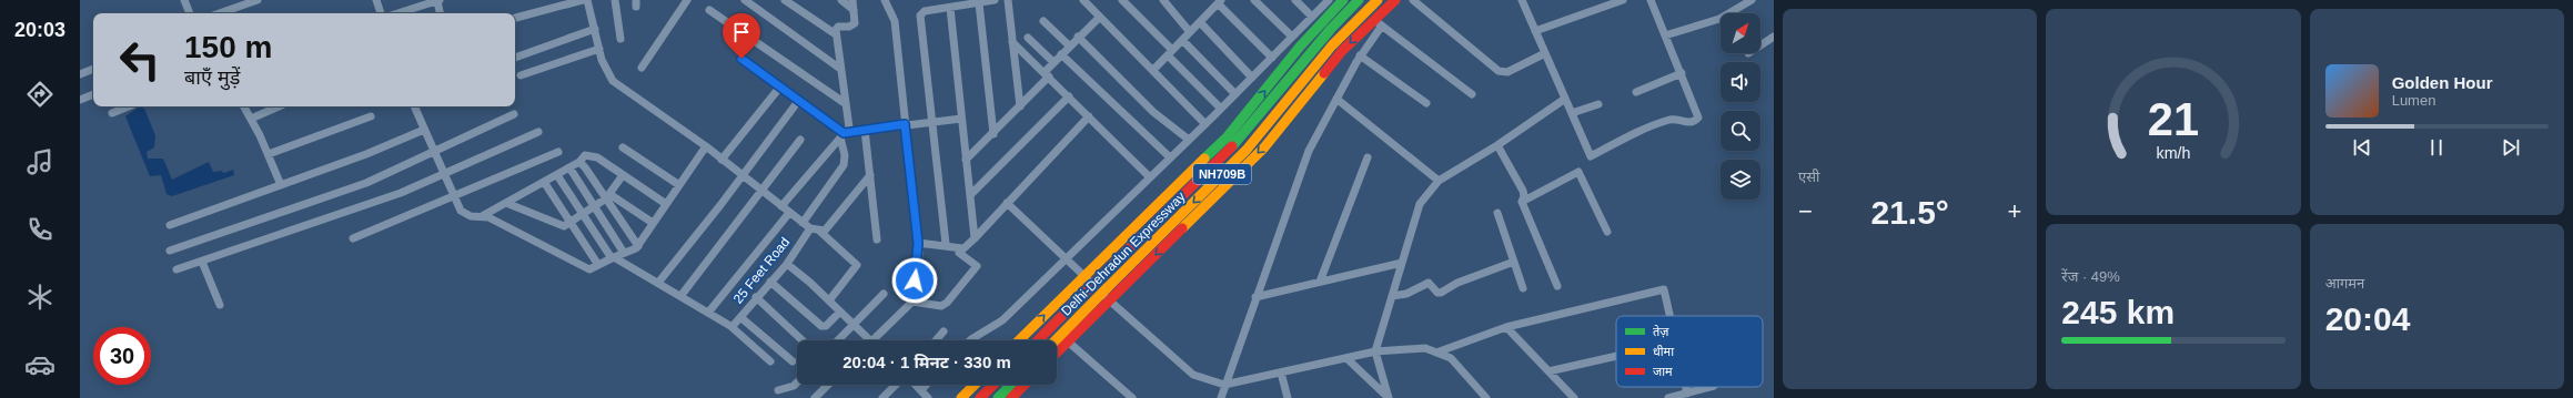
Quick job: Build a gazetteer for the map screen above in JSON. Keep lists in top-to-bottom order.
{
  "streets": {
    "main road": ["NH709B", "Delhi-Dehradun Expressway"],
    "street": ["25 Feet Road"]
  },
  "legend": ["तेज़", "धीमा", "जाम"],
  "north": "top right",
  "page": {
    "tabs": "20:03",
    "tile": [
      "एसी",
      ["रेंज · 49%", "245 km"],
      ["आगमन", "20:04"]
    ],
    "turn": ["150 m", "बाएँ मुड़ें"],
    "song": ["Golden Hour", "Lumen"],
    "heat": ["−", "21.5°", "+"],
    "limit": "30",
    "trip": "20:04 · 1 मिनट · 330 m",
    "gauge": ["21", "km/h"]
  }
}
